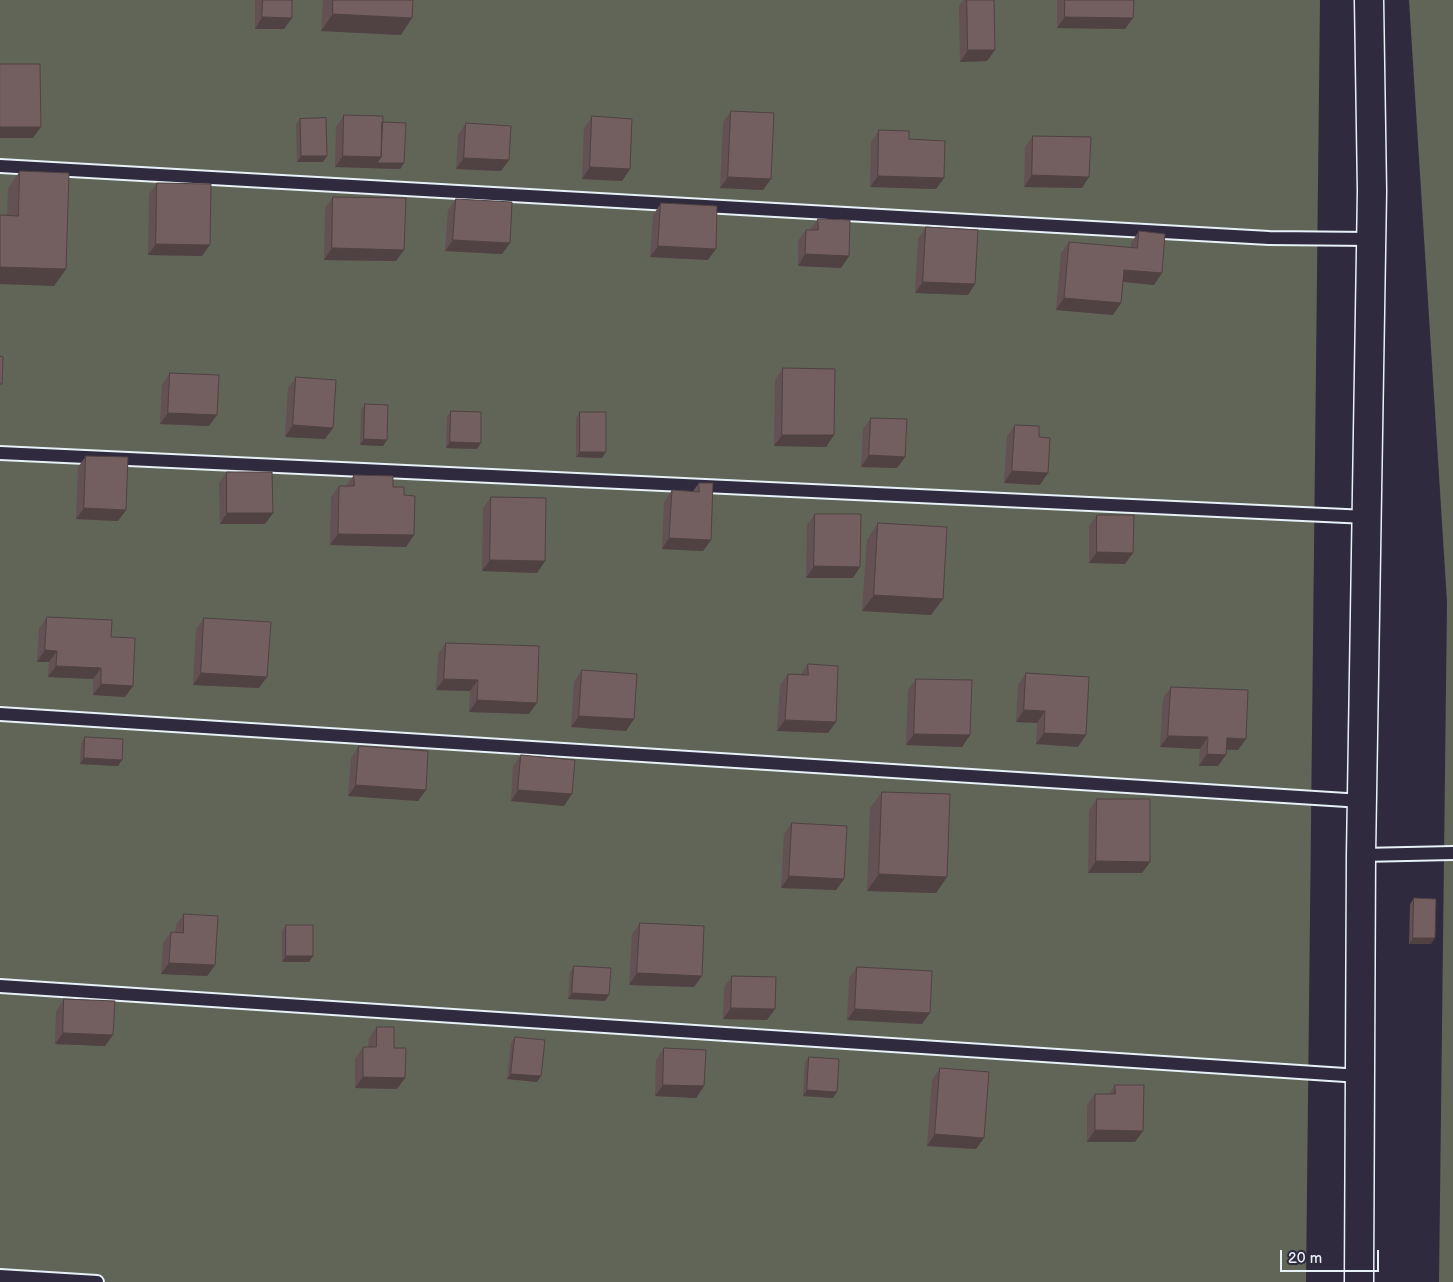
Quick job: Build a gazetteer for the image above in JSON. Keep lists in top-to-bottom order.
{
  "scale_bar": "20 m"
}
